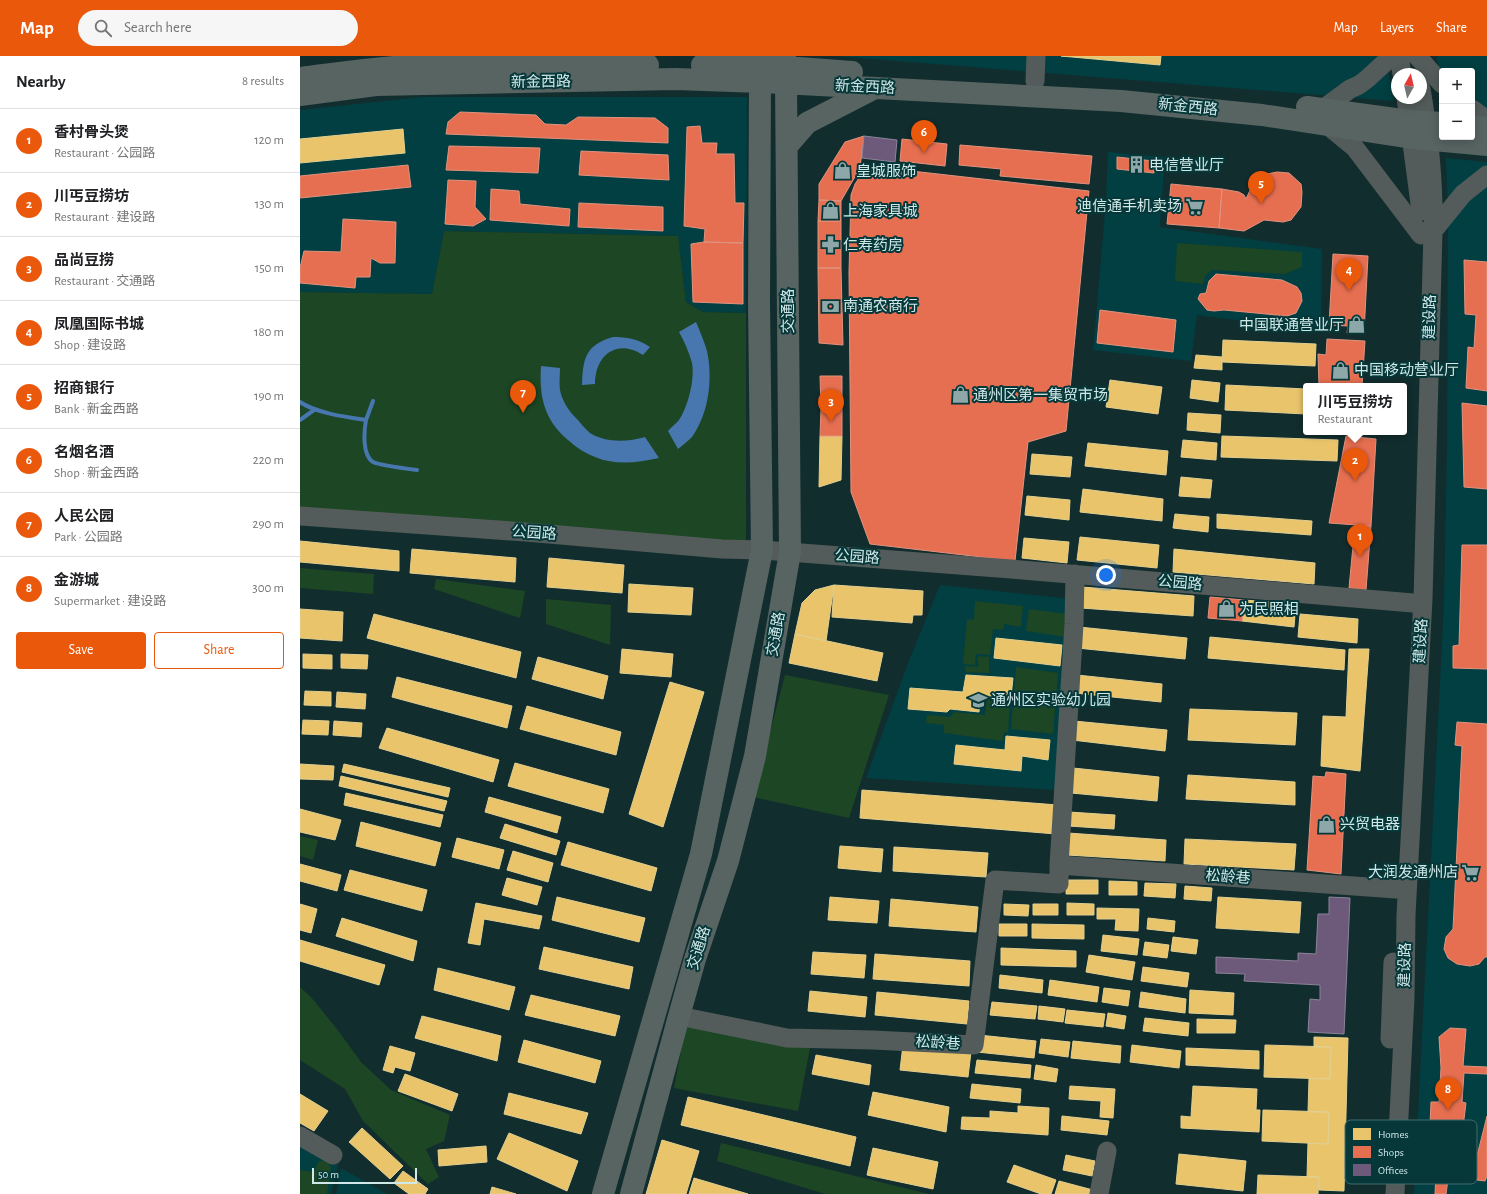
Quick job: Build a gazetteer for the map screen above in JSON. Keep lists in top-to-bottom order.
{
  "streets": {
    "main road": ["新金西路", "交通路"],
    "street": ["建设路", "公园路", "松龄巷"]
  },
  "crossings": [
    ["新金西路", "交通路"],
    ["新金西路", "建设路"],
    ["交通路", "公园路"],
    ["交通路", "松龄巷"],
    ["建设路", "公园路"],
    ["建设路", "松龄巷"],
    ["公园路", "松龄巷"]
  ],
  "places": {
    "building": ["电信营业厅"],
    "shop": [
      "皇城服饰",
      "上海家具城",
      "中国联通营业厅",
      "中国移动营业厅",
      "通州区第一集贸市场",
      "为民照相",
      "兴贸电器"
    ],
    "supermarket": ["迪信通手机卖场", "大润发通州店"],
    "pharmacy": ["仁寿药房"],
    "bank": ["南通农商行"],
    "school or university": ["通州区实验幼儿园"]
  },
  "legend": ["Homes", "Shops", "Offices"],
  "scale_bar": "50 m",
  "north": "top",
  "page": {
    "header": "Map",
    "search": "Search here",
    "nav": ["Map", "Layers", "Share"],
    "heading": ["Nearby", "8 results"],
    "map_buttons": ["+", "−"],
    "list": [
      {
        "mark": "1",
        "name": "香村骨头煲",
        "note": "Restaurant · 公园路",
        "value": "120 m"
      },
      {
        "mark": "2",
        "name": "川丐豆捞坊",
        "note": "Restaurant · 建设路",
        "value": "130 m"
      },
      {
        "mark": "3",
        "name": "品尚豆捞",
        "note": "Restaurant · 交通路",
        "value": "150 m"
      },
      {
        "mark": "4",
        "name": "凤凰国际书城",
        "note": "Shop · 建设路",
        "value": "180 m"
      },
      {
        "mark": "5",
        "name": "招商银行",
        "note": "Bank · 新金西路",
        "value": "190 m"
      },
      {
        "mark": "6",
        "name": "名烟名酒",
        "note": "Shop · 新金西路",
        "value": "220 m"
      },
      {
        "mark": "7",
        "name": "人民公园",
        "note": "Park · 公园路",
        "value": "290 m"
      },
      {
        "mark": "8",
        "name": "金游城",
        "note": "Supermarket · 建设路",
        "value": "300 m"
      }
    ],
    "pins": [
      "6",
      "5",
      "4",
      "7",
      "3",
      "2",
      "1",
      "8"
    ],
    "popup": ["川丐豆捞坊", "Restaurant"],
    "buttons": ["Save", "Share"],
    "scale": "50 m"
  }
}
